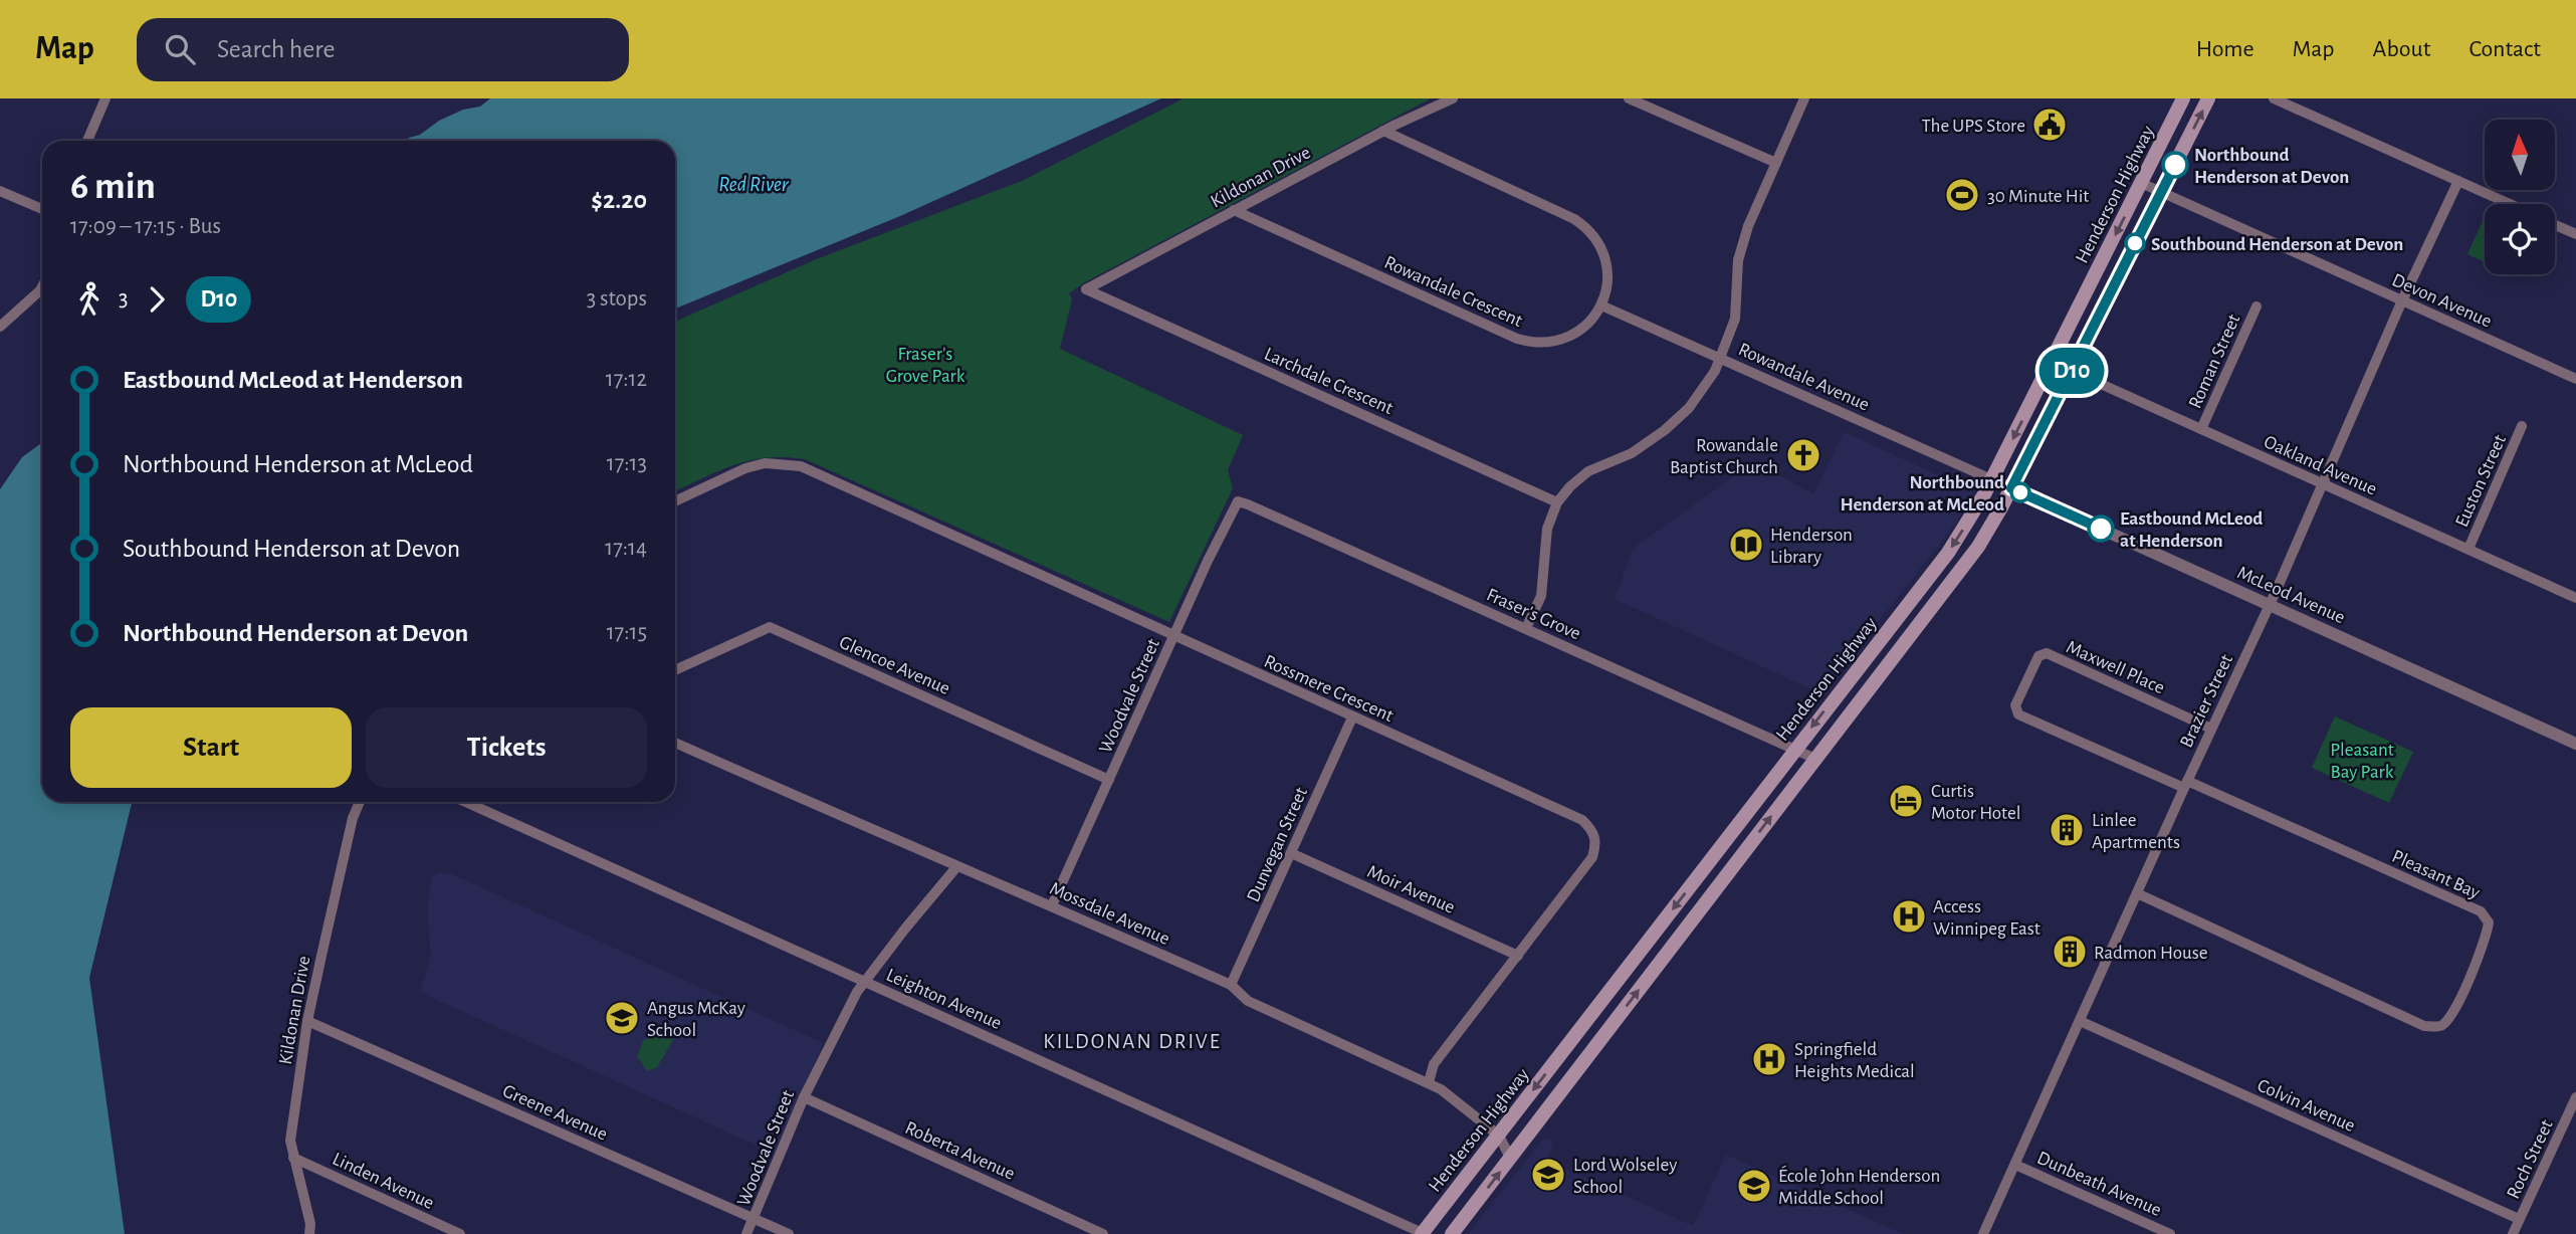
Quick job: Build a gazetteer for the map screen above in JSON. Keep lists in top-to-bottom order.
{
  "streets": {
    "main road": ["Henderson Highway"],
    "street": [
      "Kildonan Drive",
      "Rowandale Crescent",
      "Devon Avenue",
      "Roman Street",
      "Rowandale Avenue",
      "Larchdale Crescent",
      "Oakland Avenue",
      "Euston Street",
      "McLeod Avenue",
      "Fraser's Grove",
      "Glencoe Avenue",
      "Maxwell Place",
      "Rossmere Crescent",
      "Woodvale Street",
      "Brazier Street",
      "Dunvegan Street",
      "Pleasant Bay",
      "Moir Avenue",
      "Mossdale Avenue",
      "Leighton Avenue",
      "Colvin Avenue",
      "Greene Avenue",
      "Roberta Avenue",
      "Roch Street",
      "Linden Avenue",
      "Dunbeath Avenue"
    ]
  },
  "crossings": [
    ["Kildonan Drive", "Rowandale Crescent"],
    ["Kildonan Drive", "Larchdale Crescent"],
    ["Kildonan Drive", "Greene Avenue"],
    ["Kildonan Drive", "Linden Avenue"],
    ["Henderson Highway", "Devon Avenue"],
    ["Henderson Highway", "Rowandale Avenue"],
    ["Henderson Highway", "Oakland Avenue"],
    ["Henderson Highway", "McLeod Avenue"],
    ["Henderson Highway", "Fraser's Grove"],
    ["Henderson Highway", "Mossdale Avenue"],
    ["Henderson Highway", "Leighton Avenue"],
    ["Rowandale Crescent", "Rowandale Avenue"],
    ["Devon Avenue", "Brazier Street"],
    ["Roman Street", "Oakland Avenue"],
    ["Rowandale Avenue", "McLeod Avenue"],
    ["Oakland Avenue", "Euston Street"],
    ["Oakland Avenue", "Brazier Street"],
    ["McLeod Avenue", "Brazier Street"],
    ["Fraser's Grove", "Woodvale Street"],
    ["Glencoe Avenue", "Woodvale Street"],
    ["Maxwell Place", "Brazier Street"],
    ["Maxwell Place", "Pleasant Bay"],
    ["Rossmere Crescent", "Woodvale Street"],
    ["Rossmere Crescent", "Dunvegan Street"],
    ["Rossmere Crescent", "Moir Avenue"],
    ["Rossmere Crescent", "Mossdale Avenue"],
    ["Woodvale Street", "Mossdale Avenue"],
    ["Woodvale Street", "Leighton Avenue"],
    ["Woodvale Street", "Greene Avenue"],
    ["Woodvale Street", "Roberta Avenue"],
    ["Brazier Street", "Pleasant Bay"],
    ["Brazier Street", "Colvin Avenue"],
    ["Brazier Street", "Dunbeath Avenue"],
    ["Dunvegan Street", "Moir Avenue"],
    ["Dunvegan Street", "Mossdale Avenue"],
    ["Colvin Avenue", "Roch Street"]
  ],
  "districts": ["KILDONAN DRIVE"],
  "water": ["Red River"],
  "parks": ["Fraser's Grove Park", "Pleasant Bay Park"],
  "places": {
    "public building": ["The UPS Store"],
    "other": [
      "Northbound Henderson at Devon",
      "Southbound Henderson at Devon",
      "Northbound Henderson at McLeod",
      "Eastbound McLeod at Henderson"
    ],
    "sports": ["30 Minute Hit"],
    "church": ["Rowandale Baptist Church"],
    "library": ["Henderson Library"],
    "hotel": ["Curtis Motor Hotel"],
    "building": ["Linlee Apartments", "Radmon House"],
    "hospital": ["Access Winnipeg East", "Springfield Heights Medical"],
    "school or university": ["Angus McKay School", "Lord Wolseley School", "École John Henderson Middle School"]
  },
  "lines": ["bus line D10"],
  "north": "top",
  "page": {
    "header": "Map",
    "search": "Search here",
    "nav": [
      "Home",
      "Map",
      "About",
      "Contact"
    ],
    "on_map": "D10",
    "heading": ["6 min", "17:09 – 17:15 · Bus", "$2.20"],
    "legs": ["3", "D10", "3 stops"],
    "list": [
      {
        "name": "Eastbound McLeod at Henderson",
        "value": "17:12"
      },
      {
        "name": "Northbound Henderson at McLeod",
        "value": "17:13"
      },
      {
        "name": "Southbound Henderson at Devon",
        "value": "17:14"
      },
      {
        "name": "Northbound Henderson at Devon",
        "value": "17:15"
      }
    ],
    "buttons": ["Start", "Tickets"]
  }
}
